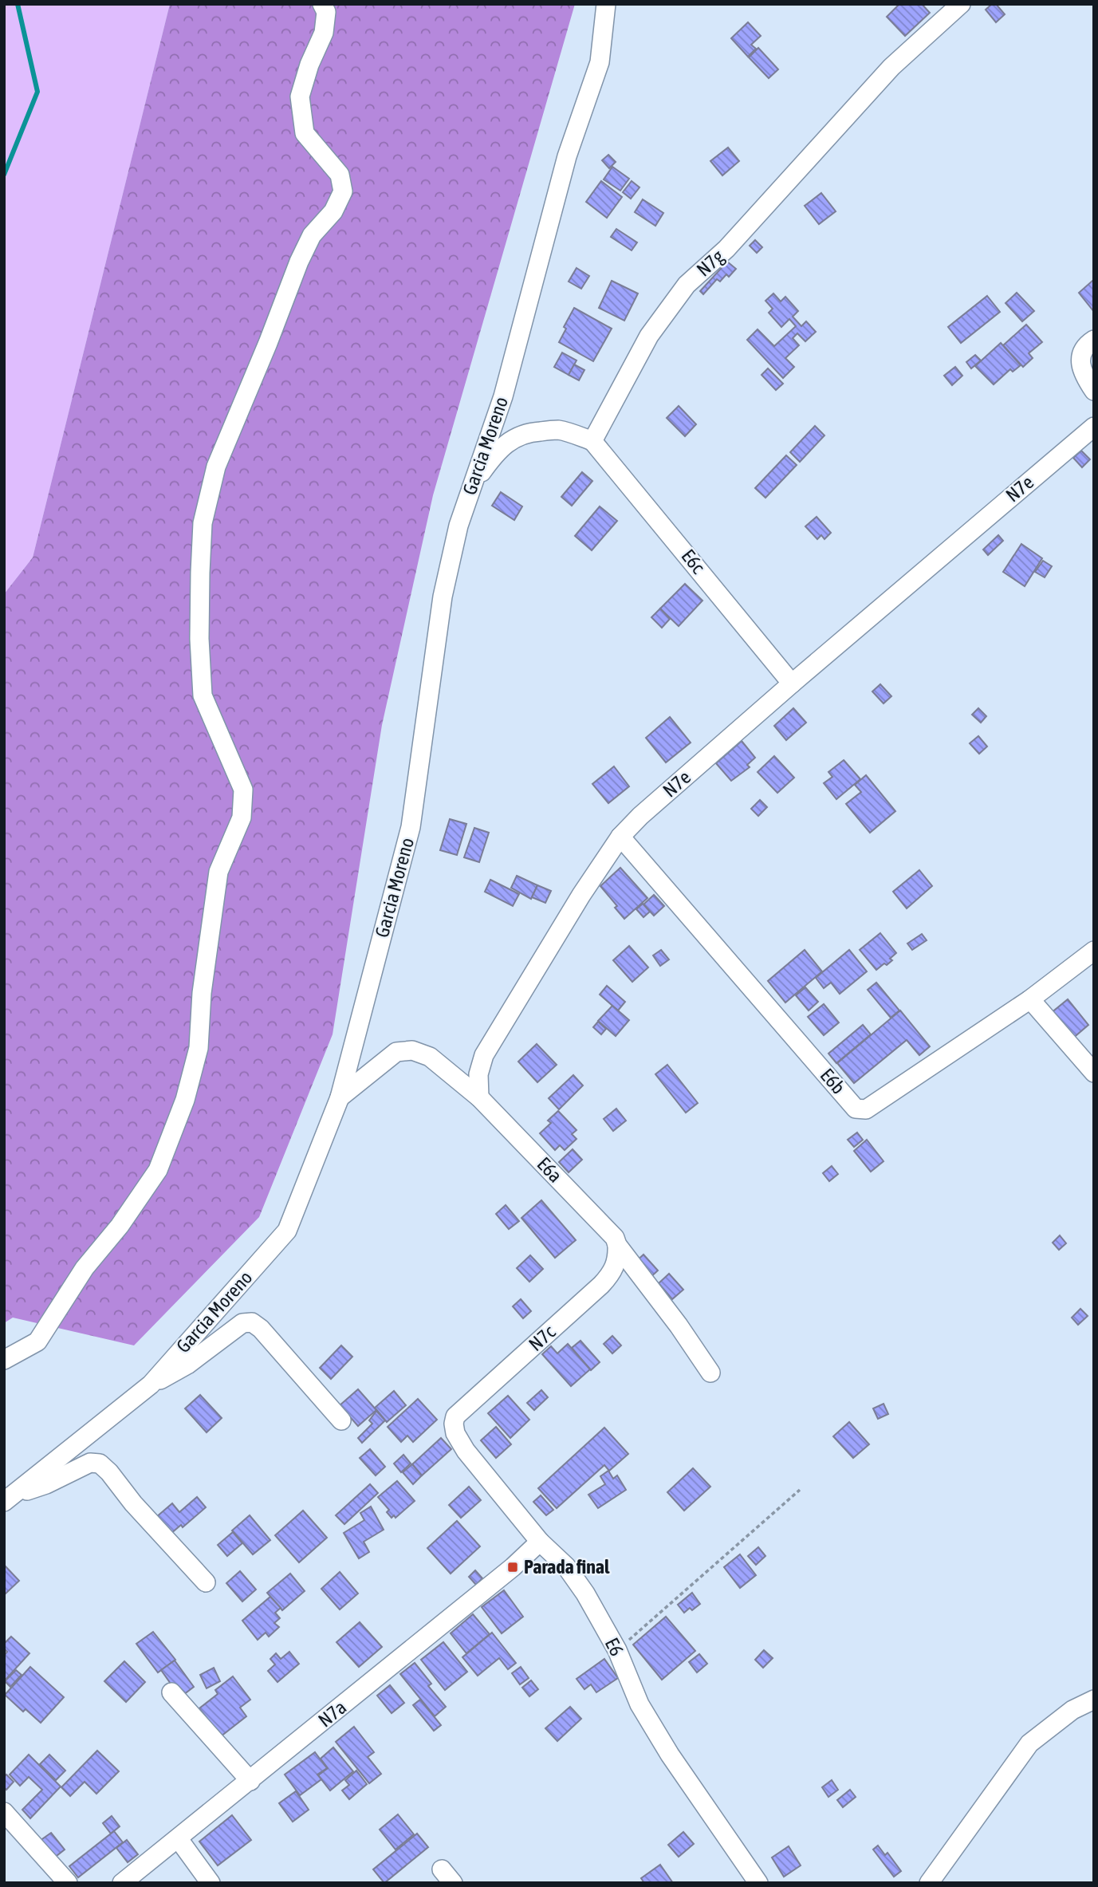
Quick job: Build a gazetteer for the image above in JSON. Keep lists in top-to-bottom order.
{
  "streets": {
    "street": [
      "N7g",
      "Garcia Moreno",
      "N7e",
      "E6c",
      "E6b",
      "E6a",
      "N7c",
      "E6",
      "N7a"
    ]
  },
  "crossings": [
    ["N7g", "E6c"],
    ["N7e", "E6c"],
    ["N7e", "E6b"],
    ["N7e", "E6a"],
    ["E6a", "N7c"],
    ["N7c", "E6"],
    ["E6", "N7a"]
  ],
  "places": {
    "transit": ["Parada final"]
  }
}
